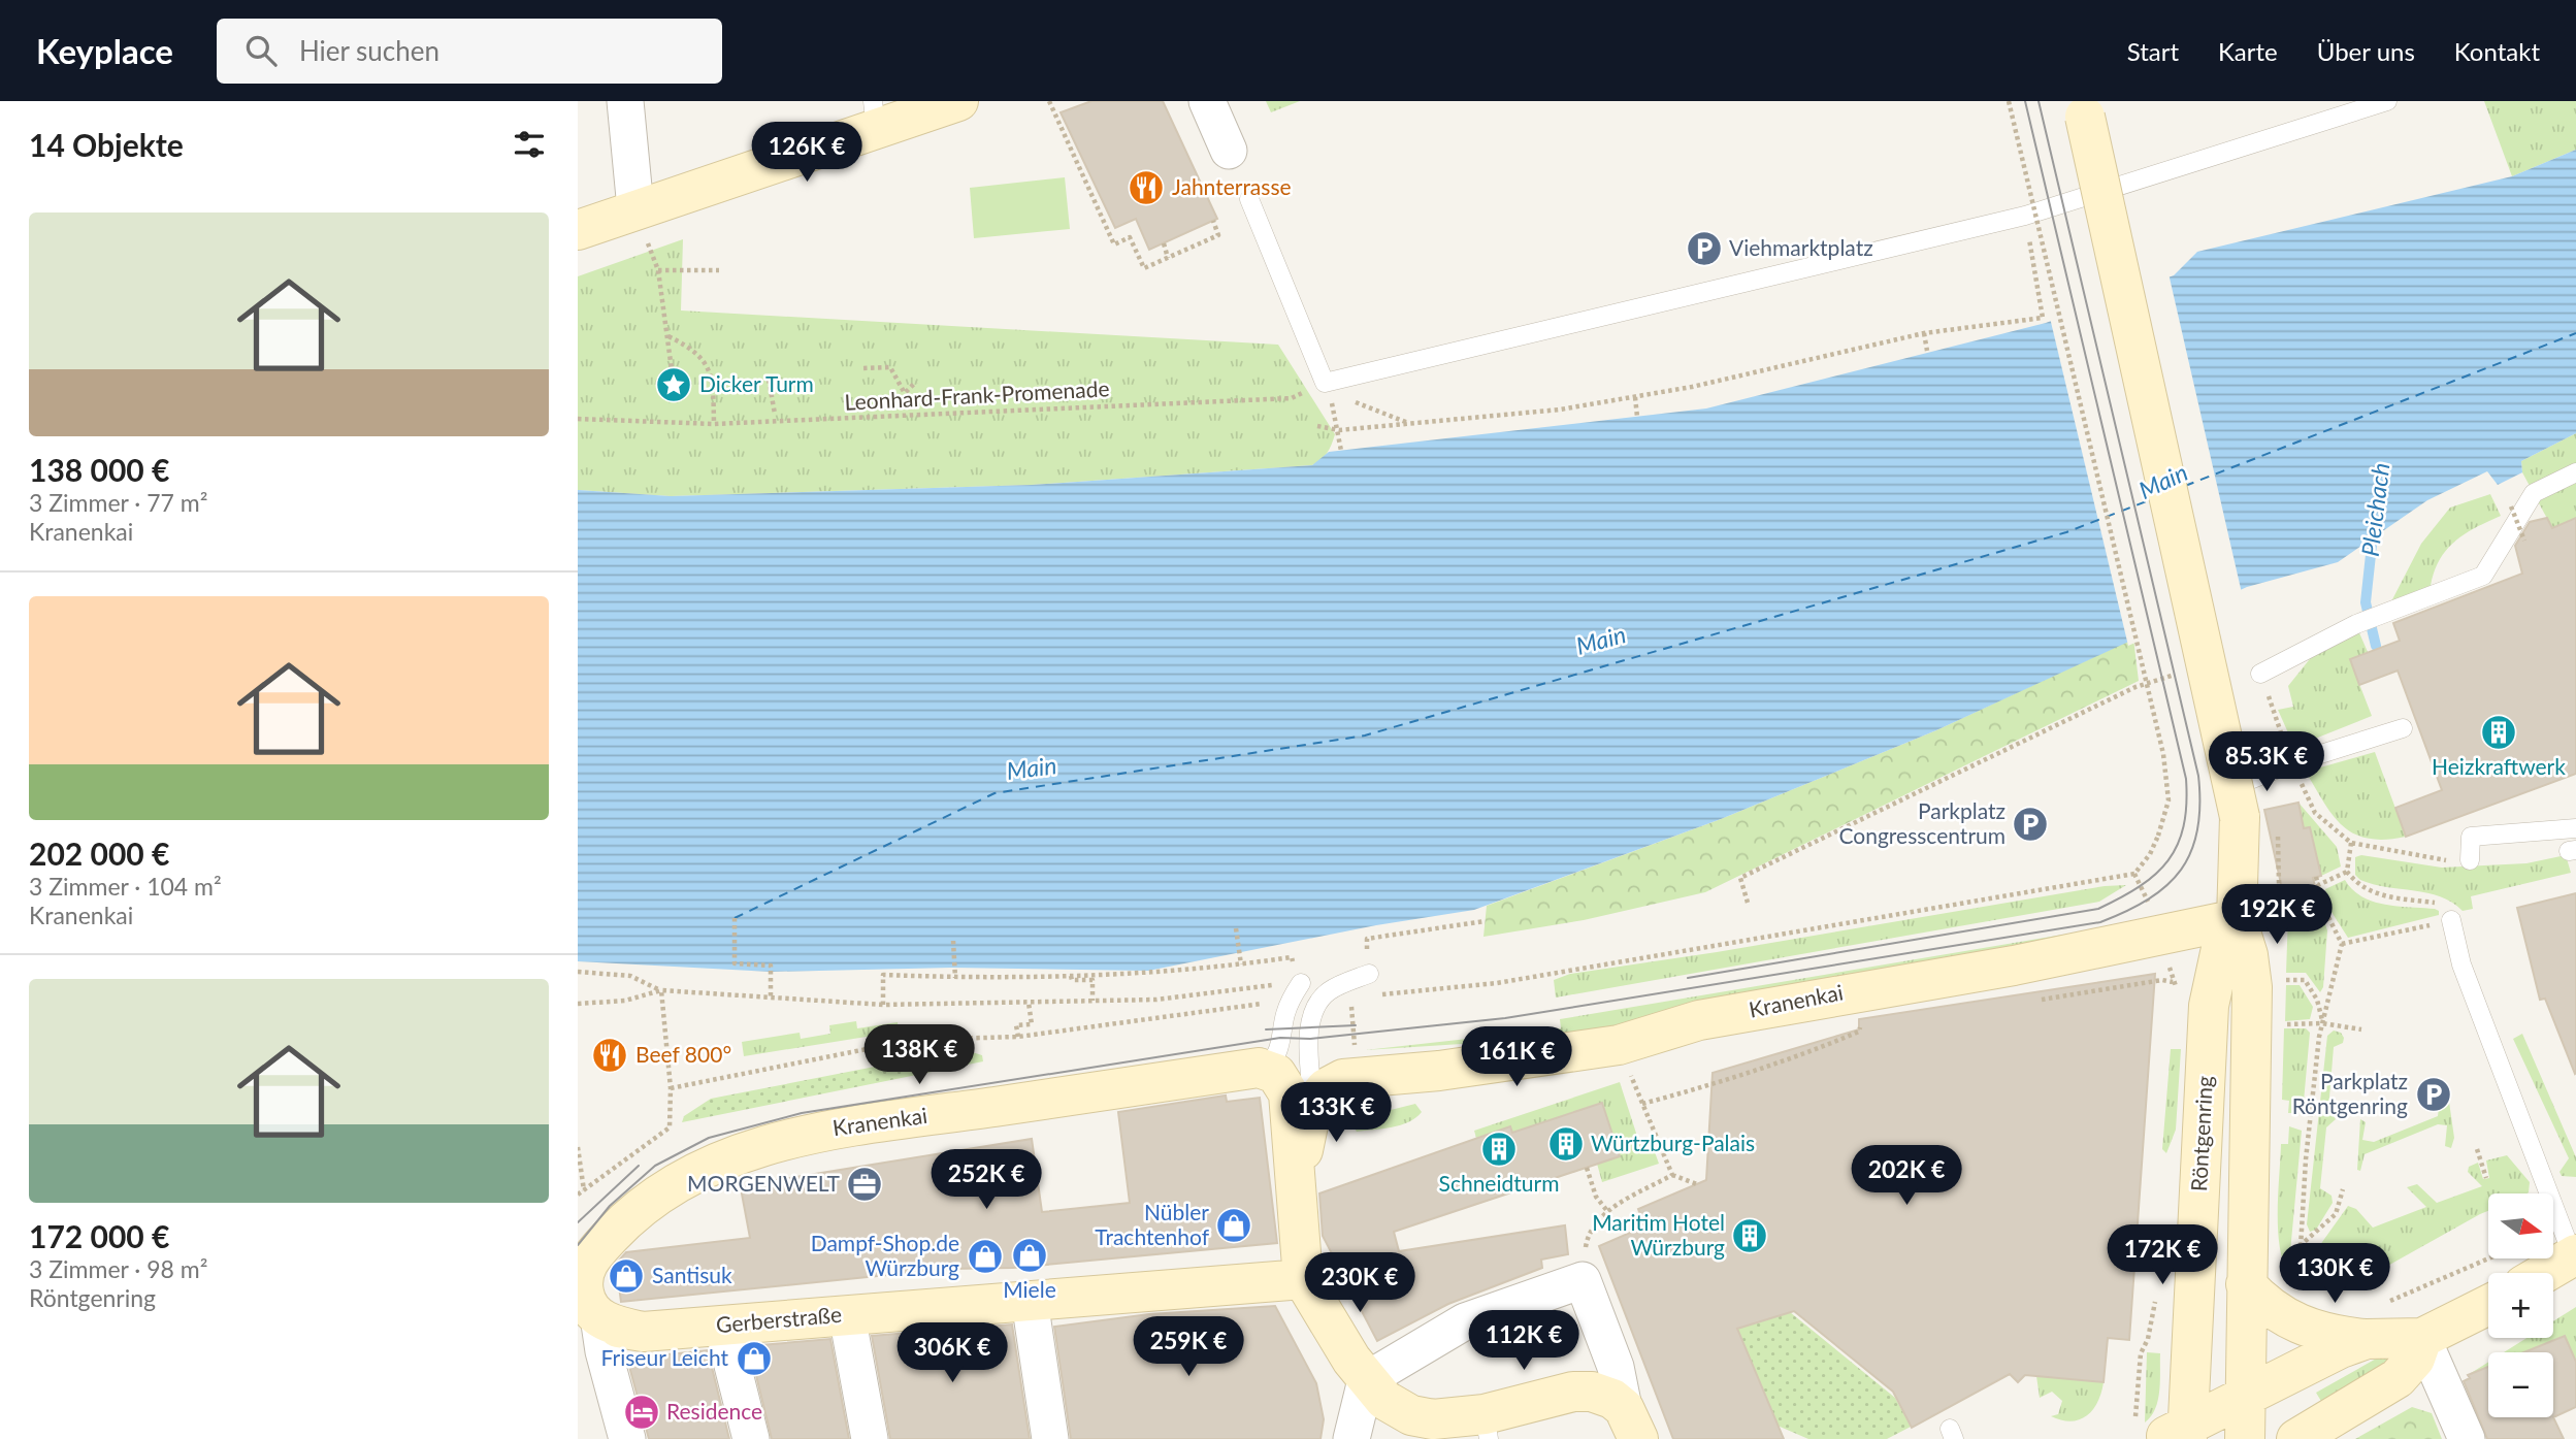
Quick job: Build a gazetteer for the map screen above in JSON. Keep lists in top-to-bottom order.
{
  "streets": {
    "street": ["Kranenkai", "Röntgenring", "Gerberstraße"],
    "path": ["Leonhard-Frank-Promenade"]
  },
  "crossings": [
    ["Kranenkai", "Röntgenring"],
    ["Kranenkai", "Gerberstraße"]
  ],
  "water": ["Main", "Pleichach"],
  "places": {
    "restaurant": ["Jahnterrasse", "Beef 800°"],
    "parking": ["Viehmarktplatz", "Parkplatz Congresscentrum", "Parkplatz Röntgenring"],
    "place": ["Dicker Turm"],
    "building": [
      "Heizkraftwerk",
      "Würtzburg-Palais",
      "Schneidturm",
      "Maritim Hotel Würzburg"
    ],
    "office": ["MORGENWELT"],
    "shop": [
      "Nübler Trachtenhof",
      "Miele",
      "Dampf-Shop.de Würzburg",
      "Santisuk",
      "Friseur Leicht"
    ],
    "hotel": ["Residence"]
  },
  "north": "right",
  "page": {
    "header": "Keyplace",
    "search": "Hier suchen",
    "nav": [
      "Start",
      "Karte",
      "Über uns",
      "Kontakt"
    ],
    "heading": "14 Objekte",
    "price": [
      "126K €",
      "85.3K €",
      "192K €",
      "138K €",
      "161K €",
      "133K €",
      "202K €",
      "252K €",
      "172K €",
      "130K €",
      "230K €",
      "112K €",
      "259K €",
      "306K €"
    ],
    "list": [
      {
        "name": "138 000 €",
        "note": "3 Zimmer · 77 m² · Kranenkai"
      },
      {
        "name": "202 000 €",
        "note": "3 Zimmer · 104 m² · Kranenkai"
      },
      {
        "name": "172 000 €",
        "note": "3 Zimmer · 98 m² · Röntgenring"
      }
    ],
    "map_buttons": ["+", "−"]
  }
}
